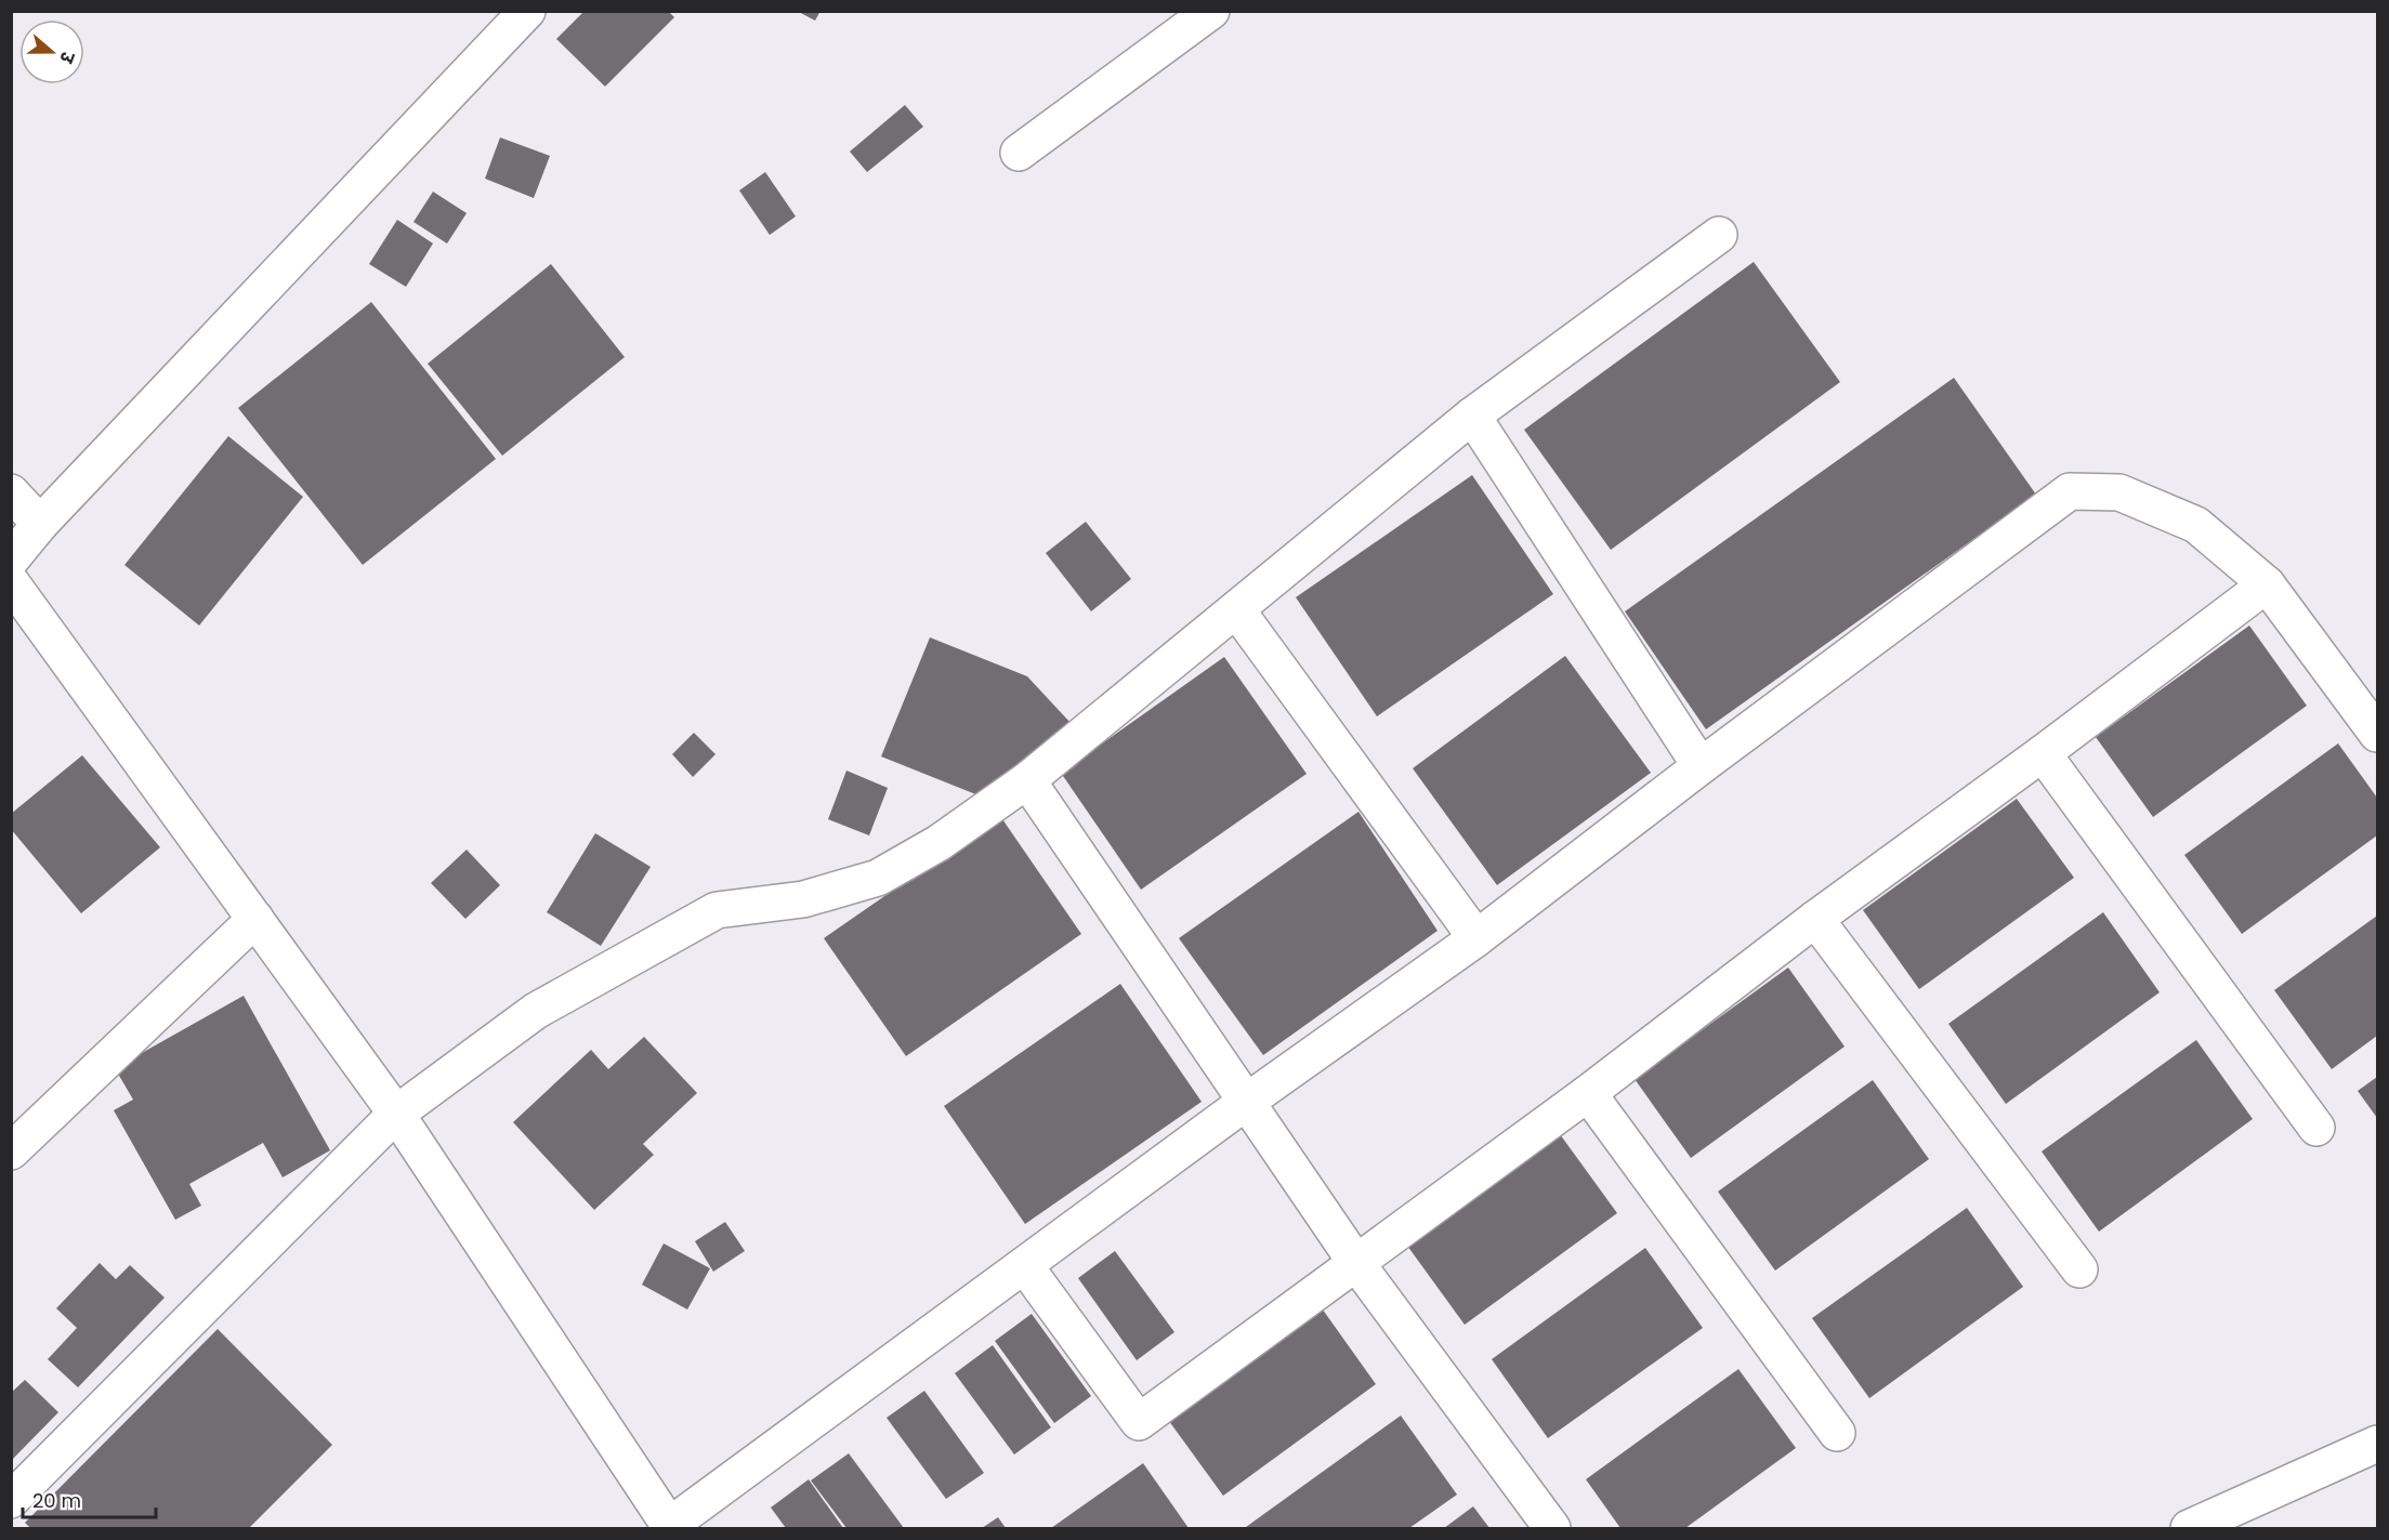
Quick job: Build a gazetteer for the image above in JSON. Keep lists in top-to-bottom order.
{
  "scale_bar": "20 m",
  "north": "right"
}
